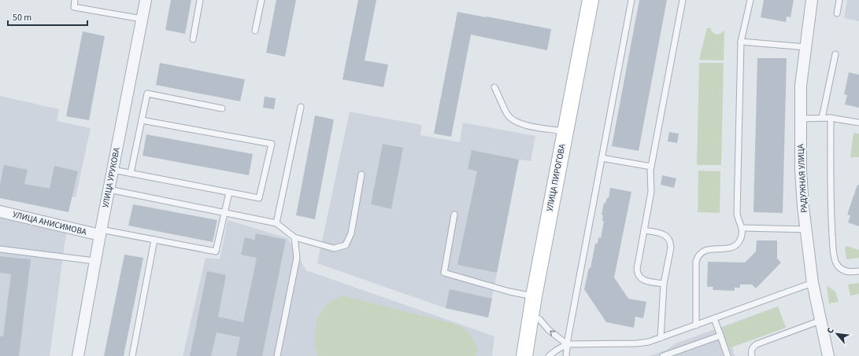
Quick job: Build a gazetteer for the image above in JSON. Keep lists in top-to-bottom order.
{
  "streets": {
    "main road": ["УЛИЦА ПИРОГОВА"],
    "street": ["УЛИЦА УРУКОВА", "РАДУЖНАЯ УЛИЦА", "УЛИЦА АНИСИМОВА"]
  },
  "crossings": [
    ["УЛИЦА УРУКОВА", "УЛИЦА АНИСИМОВА"]
  ],
  "scale_bar": "50 m",
  "north": "top left"
}
